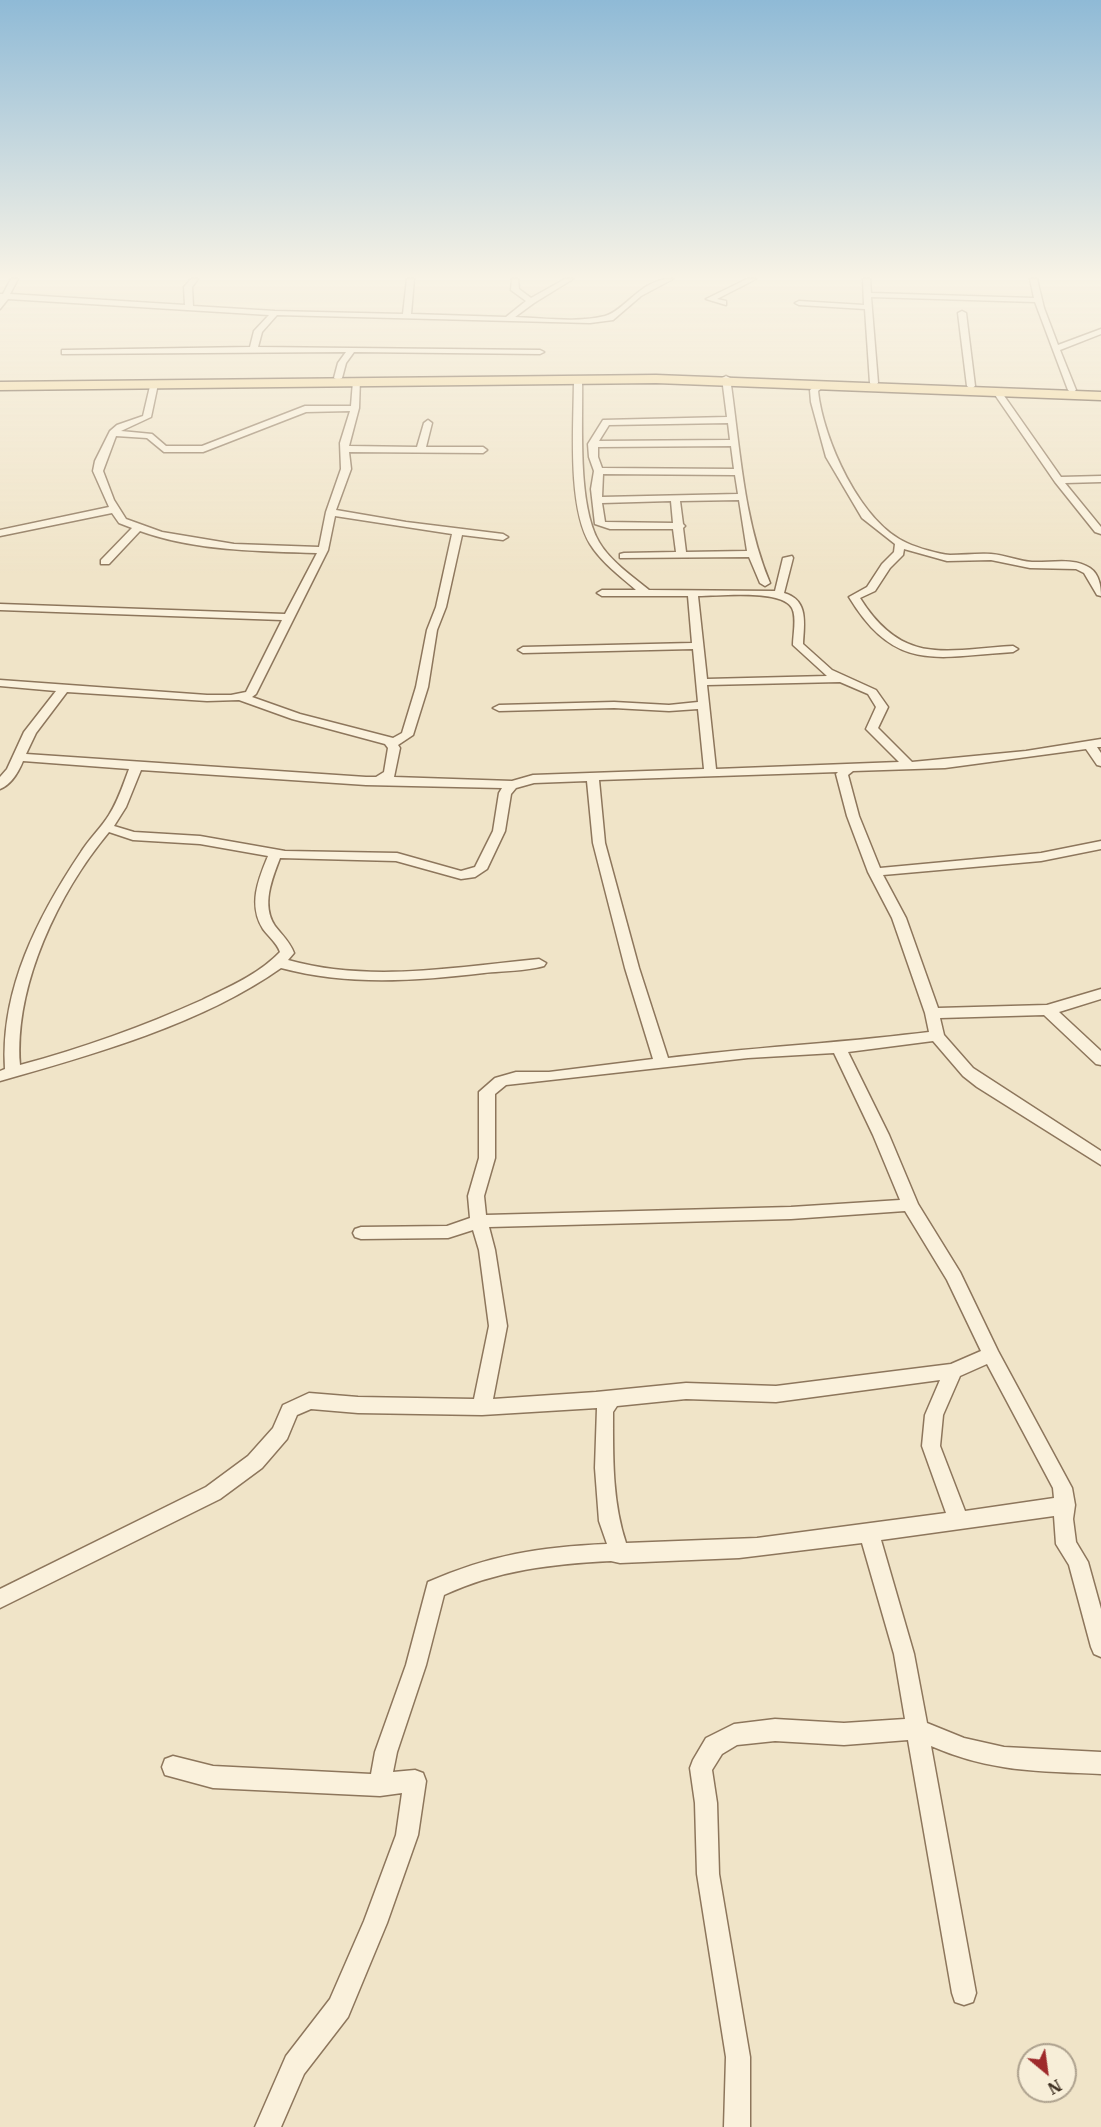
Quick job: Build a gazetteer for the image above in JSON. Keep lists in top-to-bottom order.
{
  "north": "bottom right"
}
